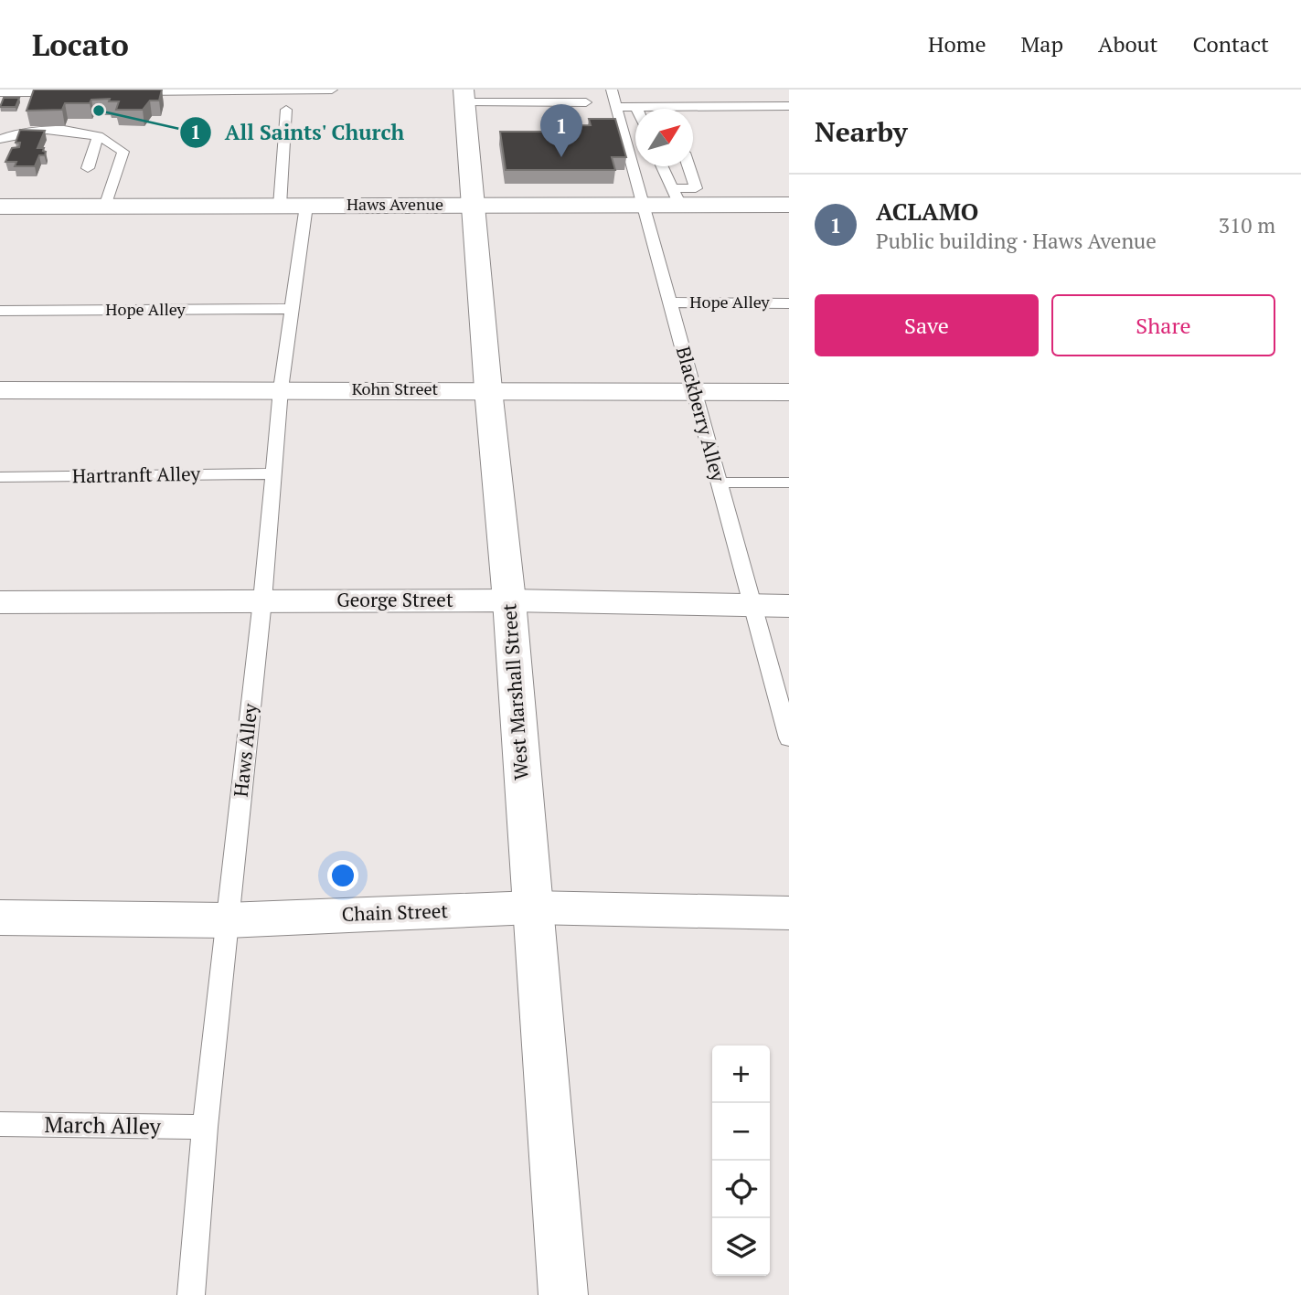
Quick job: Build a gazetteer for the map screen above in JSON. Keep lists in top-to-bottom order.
{
  "streets": {
    "street": [
      "Haws Avenue",
      "Kohn Street",
      "George Street",
      "West Marshall Street",
      "Chain Street"
    ],
    "lane": [
      "Hope Alley",
      "Blackberry Alley",
      "Hartranft Alley",
      "Haws Alley",
      "March Alley"
    ]
  },
  "crossings": [
    ["Haws Avenue", "Blackberry Alley"],
    ["Haws Avenue", "West Marshall Street"],
    ["Haws Avenue", "Haws Alley"],
    ["Hope Alley", "Blackberry Alley"],
    ["Hope Alley", "Haws Alley"],
    ["Kohn Street", "Blackberry Alley"],
    ["Kohn Street", "West Marshall Street"],
    ["Kohn Street", "Haws Alley"],
    ["Blackberry Alley", "George Street"],
    ["Hartranft Alley", "Haws Alley"],
    ["George Street", "West Marshall Street"],
    ["George Street", "Haws Alley"],
    ["West Marshall Street", "Chain Street"],
    ["Haws Alley", "Chain Street"],
    ["Haws Alley", "March Alley"]
  ],
  "places": ["All Saints' Church"],
  "north": "top right",
  "page": {
    "header": "Locato",
    "nav": [
      "Home",
      "Map",
      "About",
      "Contact"
    ],
    "heading": "Nearby",
    "pins": "1",
    "list": [
      {
        "mark": "1",
        "name": "ACLAMO",
        "note": "Public building · Haws Avenue",
        "value": "310 m"
      }
    ],
    "buttons": ["Save", "Share"],
    "map_buttons": ["+", "−"]
  }
}
